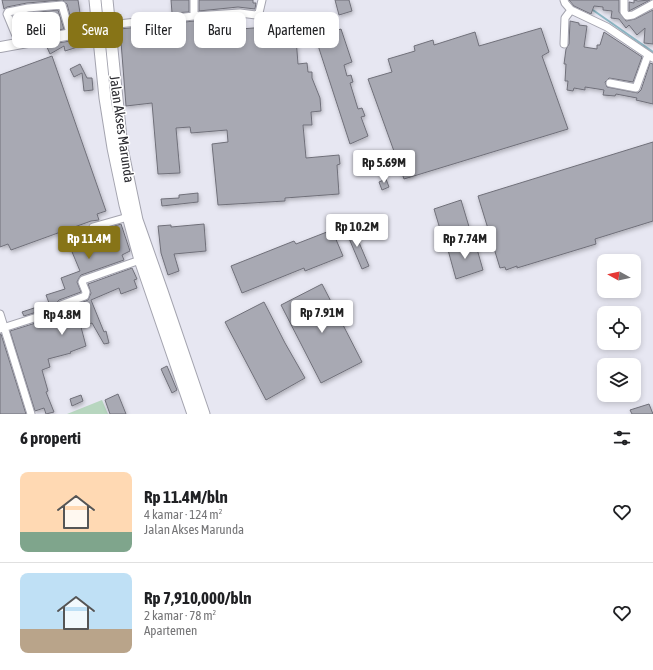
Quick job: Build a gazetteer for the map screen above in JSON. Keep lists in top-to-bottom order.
{
  "streets": {
    "main road": ["Jalan Akses Marunda"]
  },
  "north": "left",
  "page": {
    "chip": [
      "Beli",
      "Sewa",
      "Filter",
      "Baru",
      "Apartemen"
    ],
    "price": [
      "Rp 5.69M",
      "Rp 10.2M",
      "Rp 11.4M",
      "Rp 7.74M",
      "Rp 7.91M",
      "Rp 4.8M"
    ],
    "heading": "6 properti",
    "list": [
      {
        "name": "Rp 11.4M/bln",
        "note": "4 kamar · 124 m² · Jalan Akses Marunda"
      },
      {
        "name": "Rp 7,910,000/bln",
        "note": "2 kamar · 78 m² · Apartemen"
      }
    ]
  }
}
